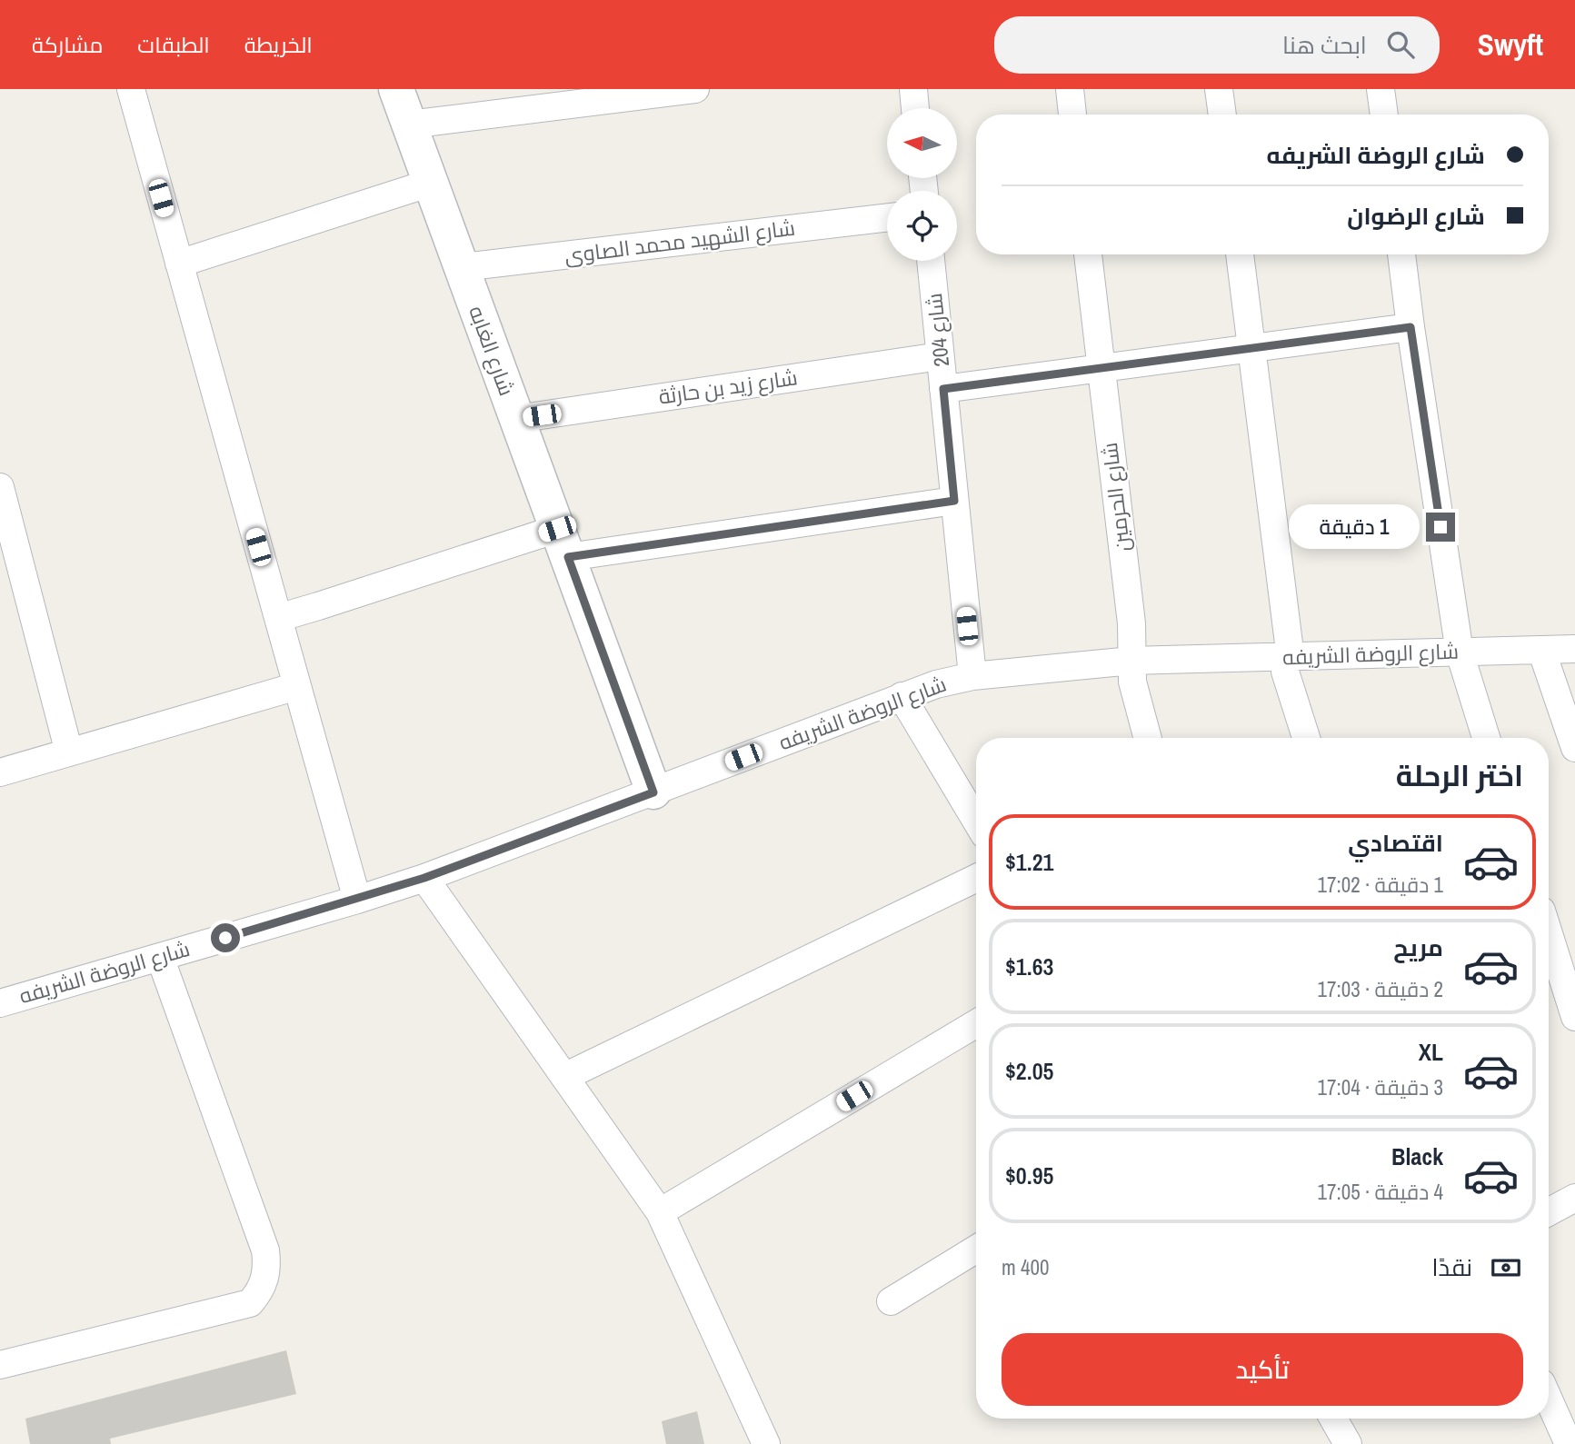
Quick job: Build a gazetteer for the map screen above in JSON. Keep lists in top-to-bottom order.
{
  "streets": {
    "street": [
      "شارع الشهيد محمد الصاوى",
      "شارع 204",
      "شارع الغابه",
      "شارع زيد بن حارثة",
      "شارع الحرمين",
      "شارع الروضة الشريفه"
    ]
  },
  "crossings": [
    ["شارع الشهيد محمد الصاوى", "شارع الغابه"],
    ["شارع 204", "شارع زيد بن حارثة"],
    ["شارع 204", "شارع الروضة الشريفه"],
    ["شارع الغابه", "شارع زيد بن حارثة"],
    ["شارع الغابه", "شارع الروضة الشريفه"],
    ["شارع الحرمين", "شارع الروضة الشريفه"]
  ],
  "north": "left",
  "page": {
    "header": "Swyft",
    "search": "ابحث هنا",
    "nav": ["الخريطة", "الطبقات", "مشاركة"],
    "banner": ["شارع الروضة الشريفه", "شارع الرضوان"],
    "bubble": "1 دقيقة",
    "heading": "اختر الرحلة",
    "list": [
      {
        "name": "اقتصادي",
        "note": "1 دقيقة · 17:02",
        "value": "$1.21"
      },
      {
        "name": "مريح",
        "note": "2 دقيقة · 17:03",
        "value": "$1.63"
      },
      {
        "name": "XL",
        "note": "3 دقيقة · 17:04",
        "value": "$2.05"
      },
      {
        "name": "Black",
        "note": "4 دقيقة · 17:05",
        "value": "$0.95"
      }
    ],
    "pay": ["نقدًا", "400 m"],
    "buttons": "تأكيد"
  }
}
